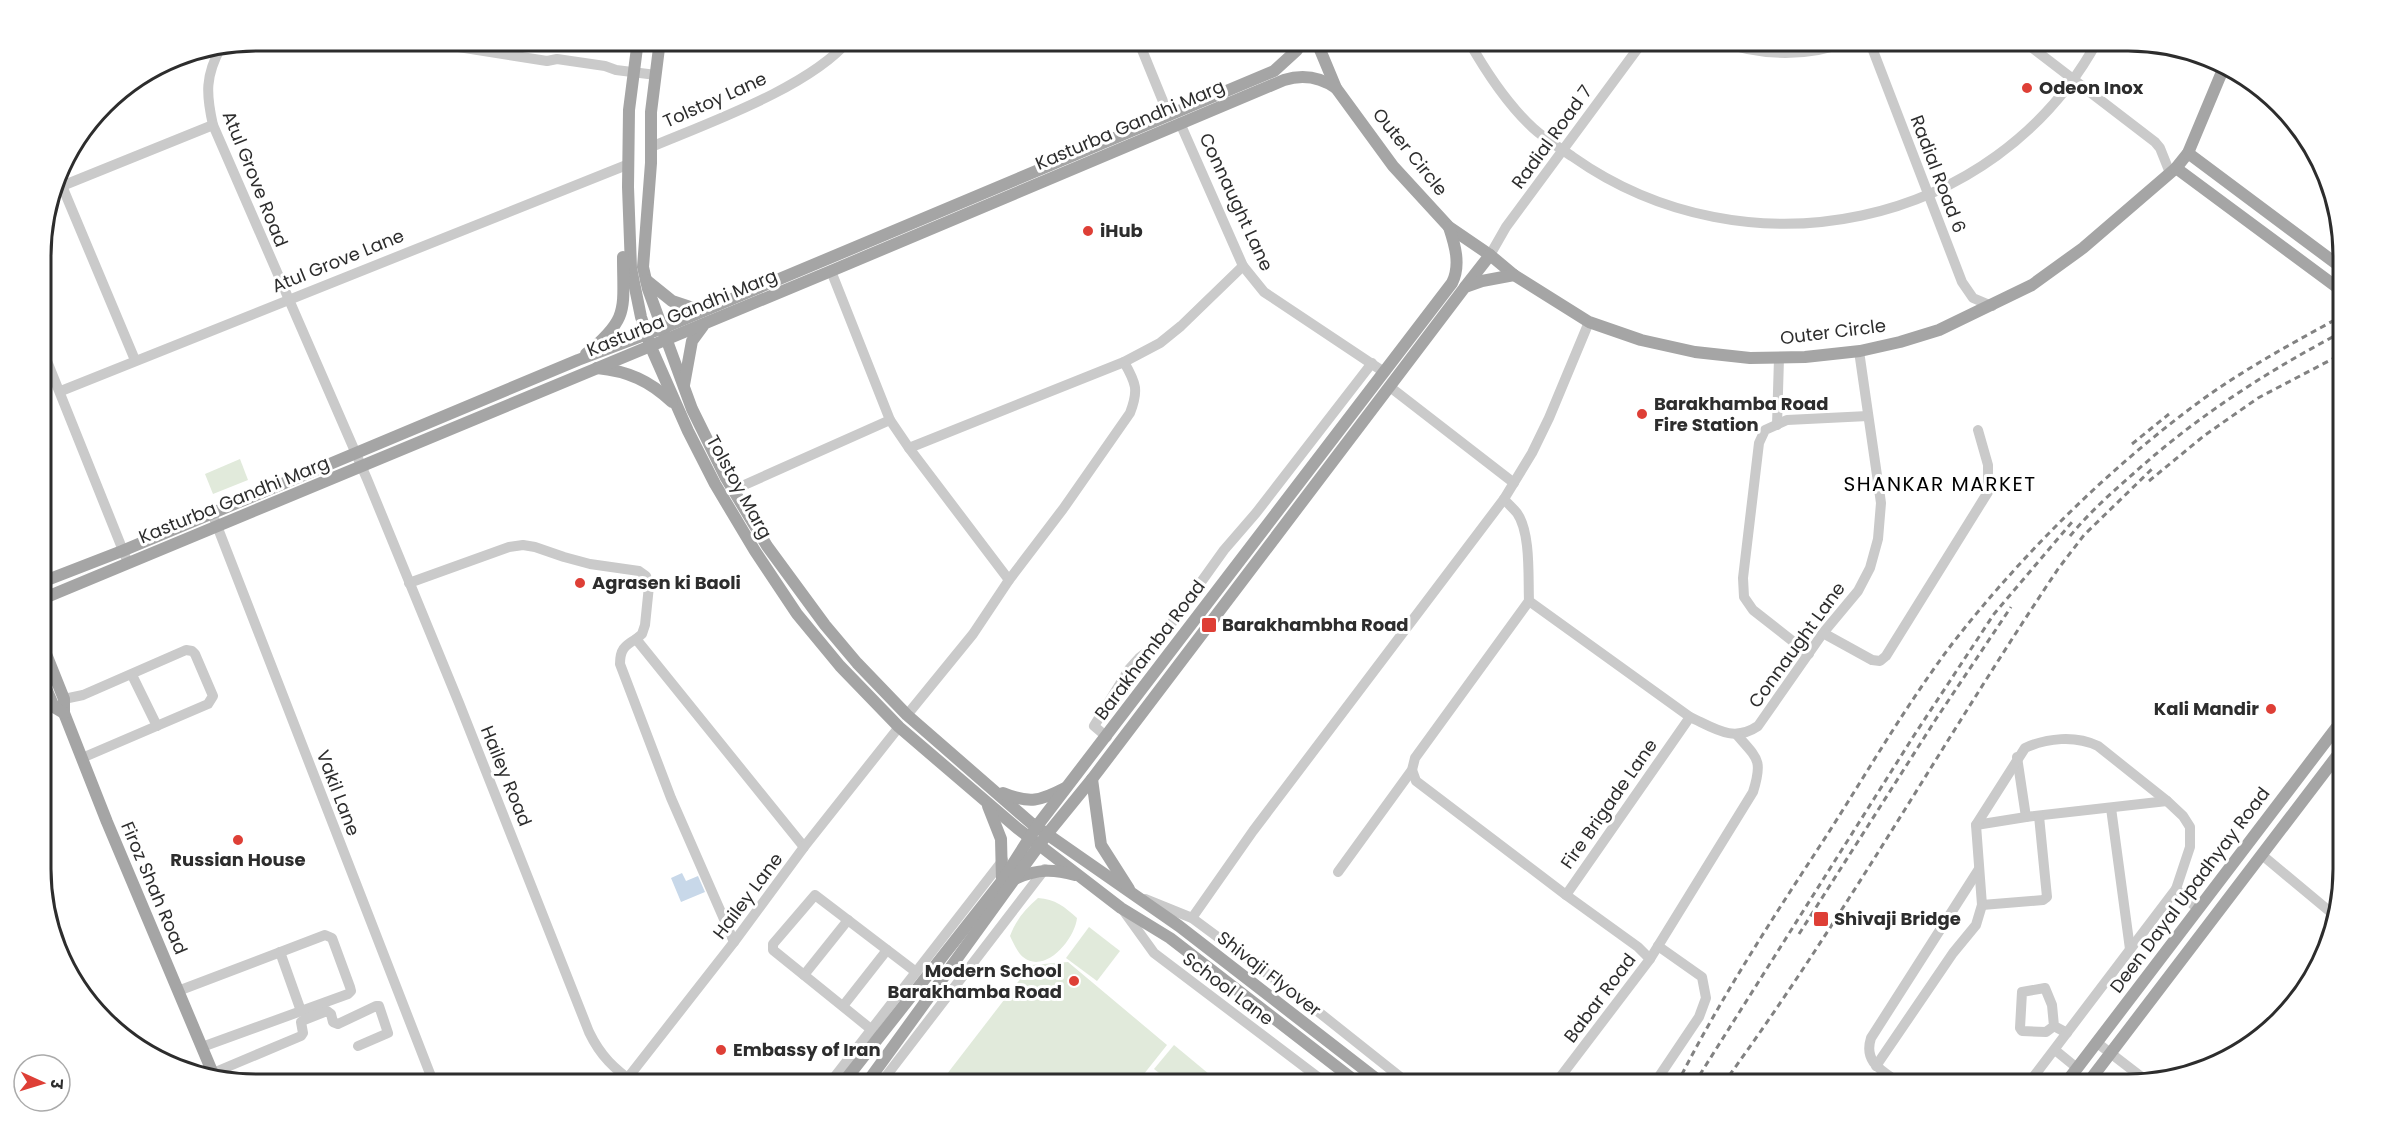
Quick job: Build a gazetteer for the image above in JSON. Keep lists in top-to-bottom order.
{
  "streets": {
    "main road": [
      "Kasturba Gandhi Marg",
      "Outer Circle",
      "Tolstoy Marg",
      "Barakhamba Road",
      "Firoz Shah Road",
      "Deen Dayal Upadhyay Road",
      "Shivaji Flyover"
    ],
    "street": [
      "Tolstoy Lane",
      "Radial Road 7",
      "Radial Road 6",
      "Atul Grove Road",
      "Connaught Lane",
      "Atul Grove Lane",
      "Hailey Road",
      "Vakil Lane",
      "Fire Brigade Lane",
      "Hailey Lane",
      "School Lane",
      "Babar Road"
    ]
  },
  "crossings": [
    ["Tolstoy Lane", "Tolstoy Marg"],
    ["Kasturba Gandhi Marg", "Outer Circle"],
    ["Kasturba Gandhi Marg", "Atul Grove Road"],
    ["Kasturba Gandhi Marg", "Connaught Lane"],
    ["Kasturba Gandhi Marg", "Tolstoy Marg"],
    ["Kasturba Gandhi Marg", "Hailey Road"],
    ["Kasturba Gandhi Marg", "Vakil Lane"],
    ["Radial Road 7", "Outer Circle"],
    ["Radial Road 7", "Barakhamba Road"],
    ["Outer Circle", "Radial Road 6"],
    ["Outer Circle", "Connaught Lane"],
    ["Outer Circle", "Barakhamba Road"],
    ["Atul Grove Road", "Atul Grove Lane"],
    ["Atul Grove Road", "Hailey Road"],
    ["Connaught Lane", "Barakhamba Road"],
    ["Atul Grove Lane", "Tolstoy Marg"],
    ["Tolstoy Marg", "Barakhamba Road"],
    ["Tolstoy Marg", "Hailey Lane"],
    ["Tolstoy Marg", "Shivaji Flyover"],
    ["Barakhamba Road", "Shivaji Flyover"],
    ["Fire Brigade Lane", "Babar Road"],
    ["Shivaji Flyover", "School Lane"]
  ],
  "districts": ["SHANKAR MARKET"],
  "places": {
    "other": [
      "Odeon Inox",
      "iHub",
      "Barakhamba Road Fire Station",
      "Agrasen ki Baoli",
      "Kali Mandir",
      "Russian House",
      "Modern School Barakhamba Road",
      "Embassy of Iran"
    ],
    "transit": ["Barakhambha Road", "Shivaji Bridge"]
  },
  "north": "right"
}
